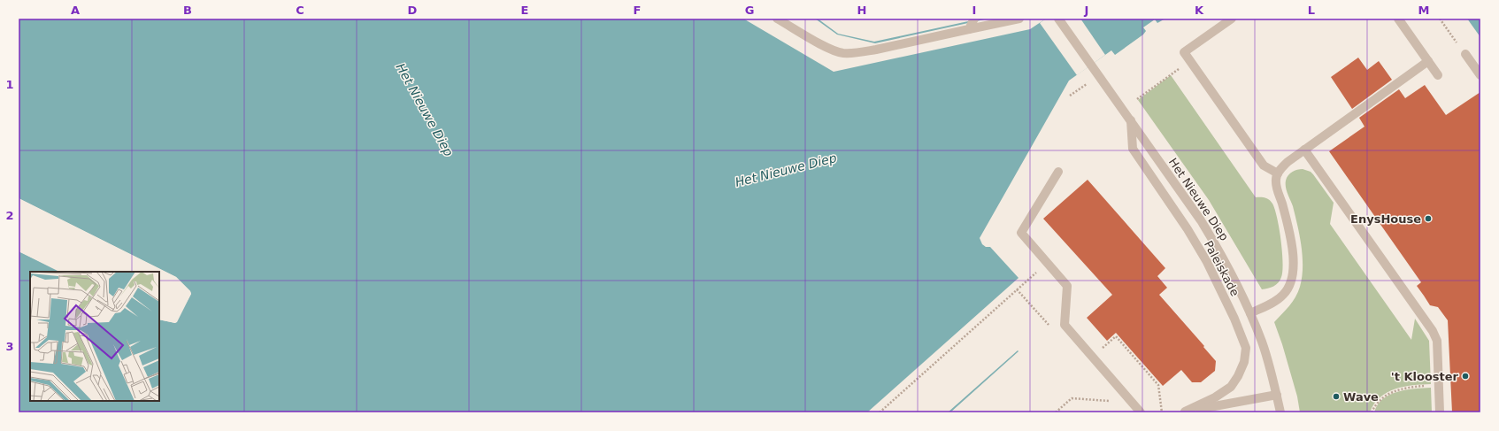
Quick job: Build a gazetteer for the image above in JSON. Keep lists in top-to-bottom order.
{
  "streets": {
    "street": ["Het Nieuwe Diep", "Paleiskade"]
  },
  "crossings": [
    ["Het Nieuwe Diep", "Paleiskade"]
  ],
  "water": ["Het Nieuwe Diep"],
  "places": ["EnysHouse", "'t Klooster", "Wave"],
  "grid": {
    "columns": [
      "A",
      "B",
      "C",
      "D",
      "E",
      "F",
      "G",
      "H",
      "I",
      "J",
      "K",
      "L",
      "M"
    ],
    "rows": ["1", "2", "3"]
  }
}
